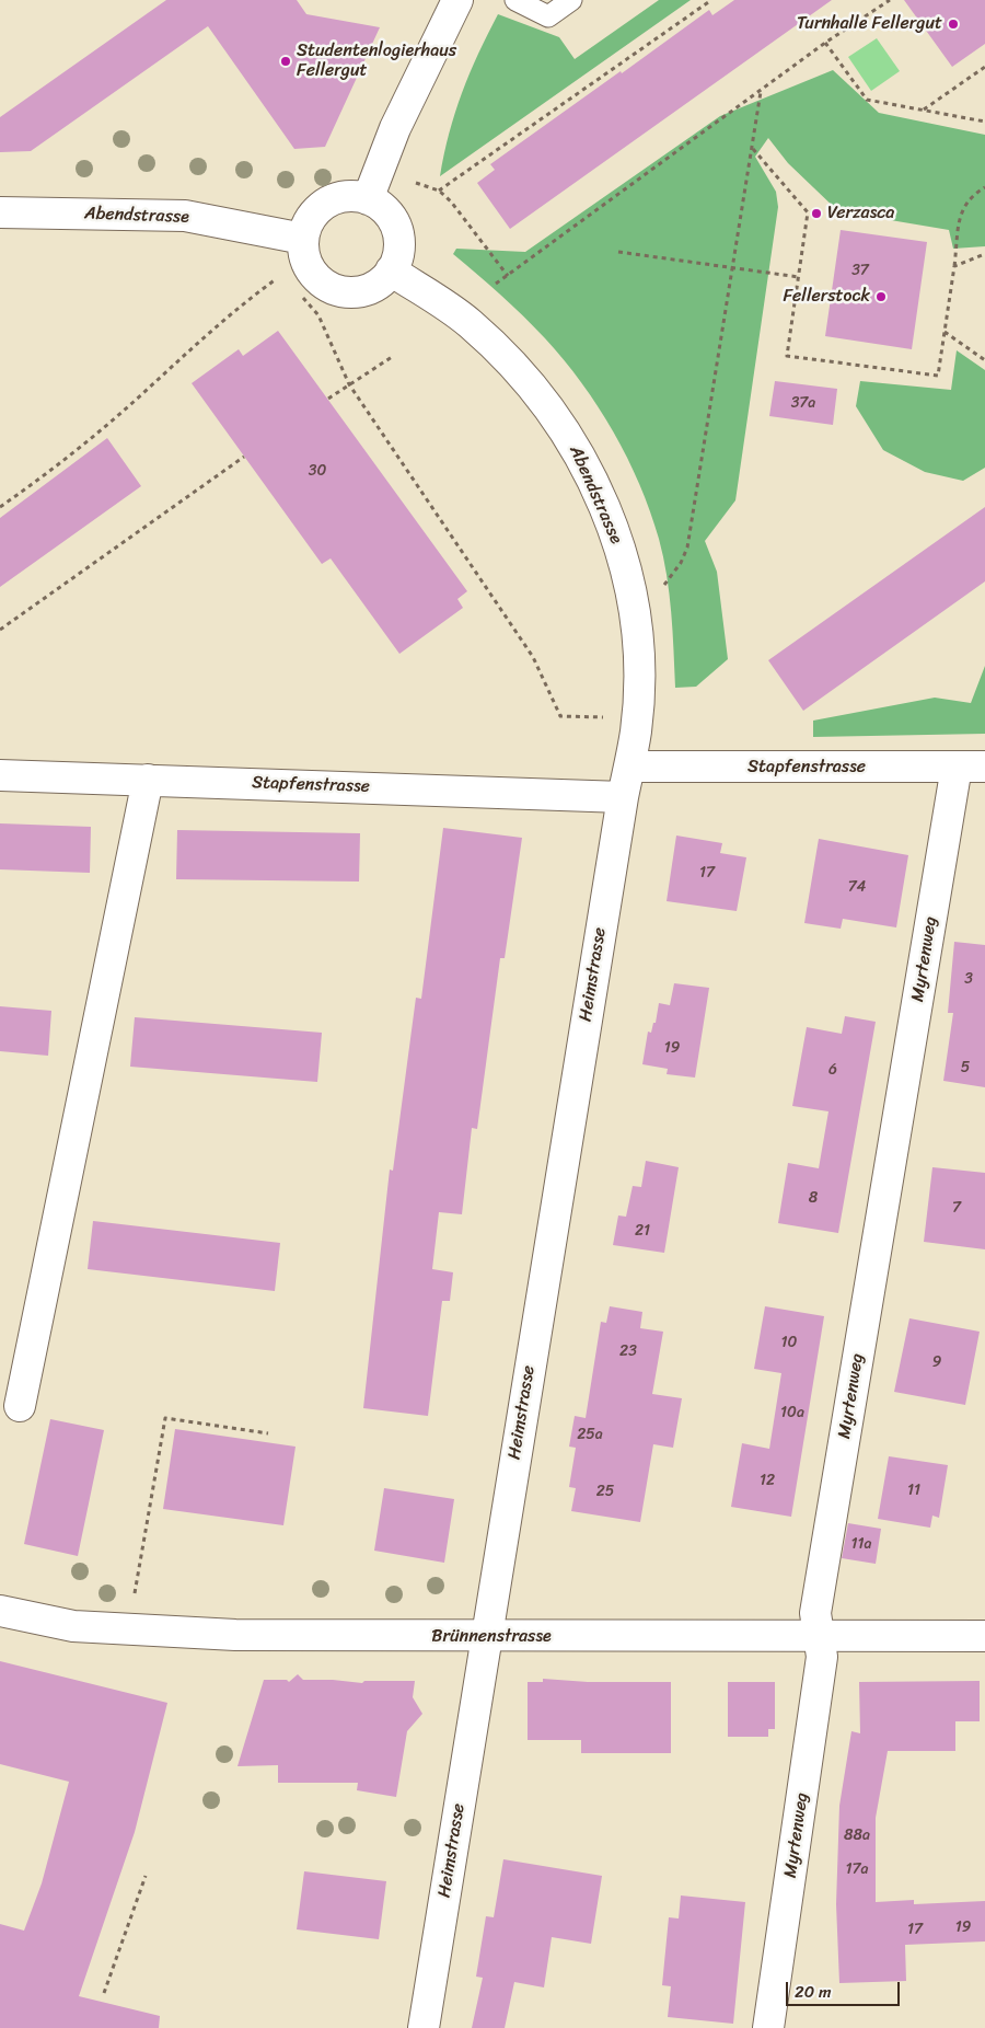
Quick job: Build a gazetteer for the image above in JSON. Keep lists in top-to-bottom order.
{
  "streets": {
    "street": [
      "Abendstrasse",
      "Stapfenstrasse",
      "Myrtenweg",
      "Heimstrasse",
      "Brünnenstrasse"
    ]
  },
  "crossings": [
    ["Abendstrasse", "Stapfenstrasse"],
    ["Abendstrasse", "Heimstrasse"],
    ["Stapfenstrasse", "Myrtenweg"],
    ["Stapfenstrasse", "Heimstrasse"],
    ["Myrtenweg", "Brünnenstrasse"],
    ["Heimstrasse", "Brünnenstrasse"]
  ],
  "places": [
    "Turnhalle Fellergut",
    "Studentenlogierhaus Fellergut",
    "Verzasca",
    "Fellerstock"
  ],
  "house_numbers": [
    "37",
    "37a",
    "30",
    "17",
    "74",
    "3",
    "19",
    "5",
    "6",
    "8",
    "7",
    "21",
    "10",
    "23",
    "9",
    "10a",
    "25a",
    "12",
    "11",
    "25",
    "11a",
    "88a",
    "17a",
    "19",
    "17"
  ],
  "scale_bar": "20 m"
}
